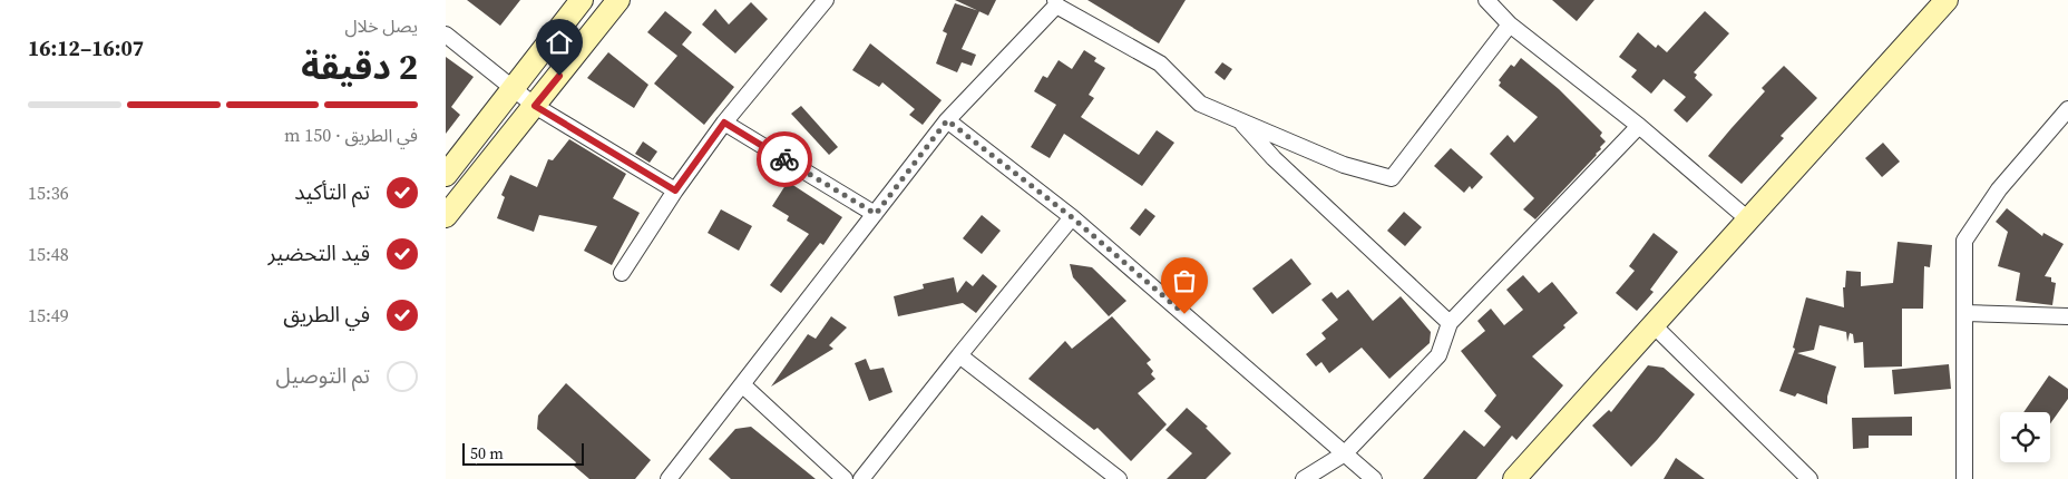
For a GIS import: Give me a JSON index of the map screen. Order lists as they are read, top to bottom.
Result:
{
  "scale_bar": "50 m",
  "page": {
    "heading": ["2 دقيقة", "يصل خلال", "16:07–16:12"],
    "bar": "في الطريق · 150 m",
    "list": [
      ["تم التأكيد", "15:36"],
      ["قيد التحضير", "15:48"],
      ["في الطريق", "15:49"],
      "تم التوصيل"
    ],
    "scale": "50 m"
  }
}
